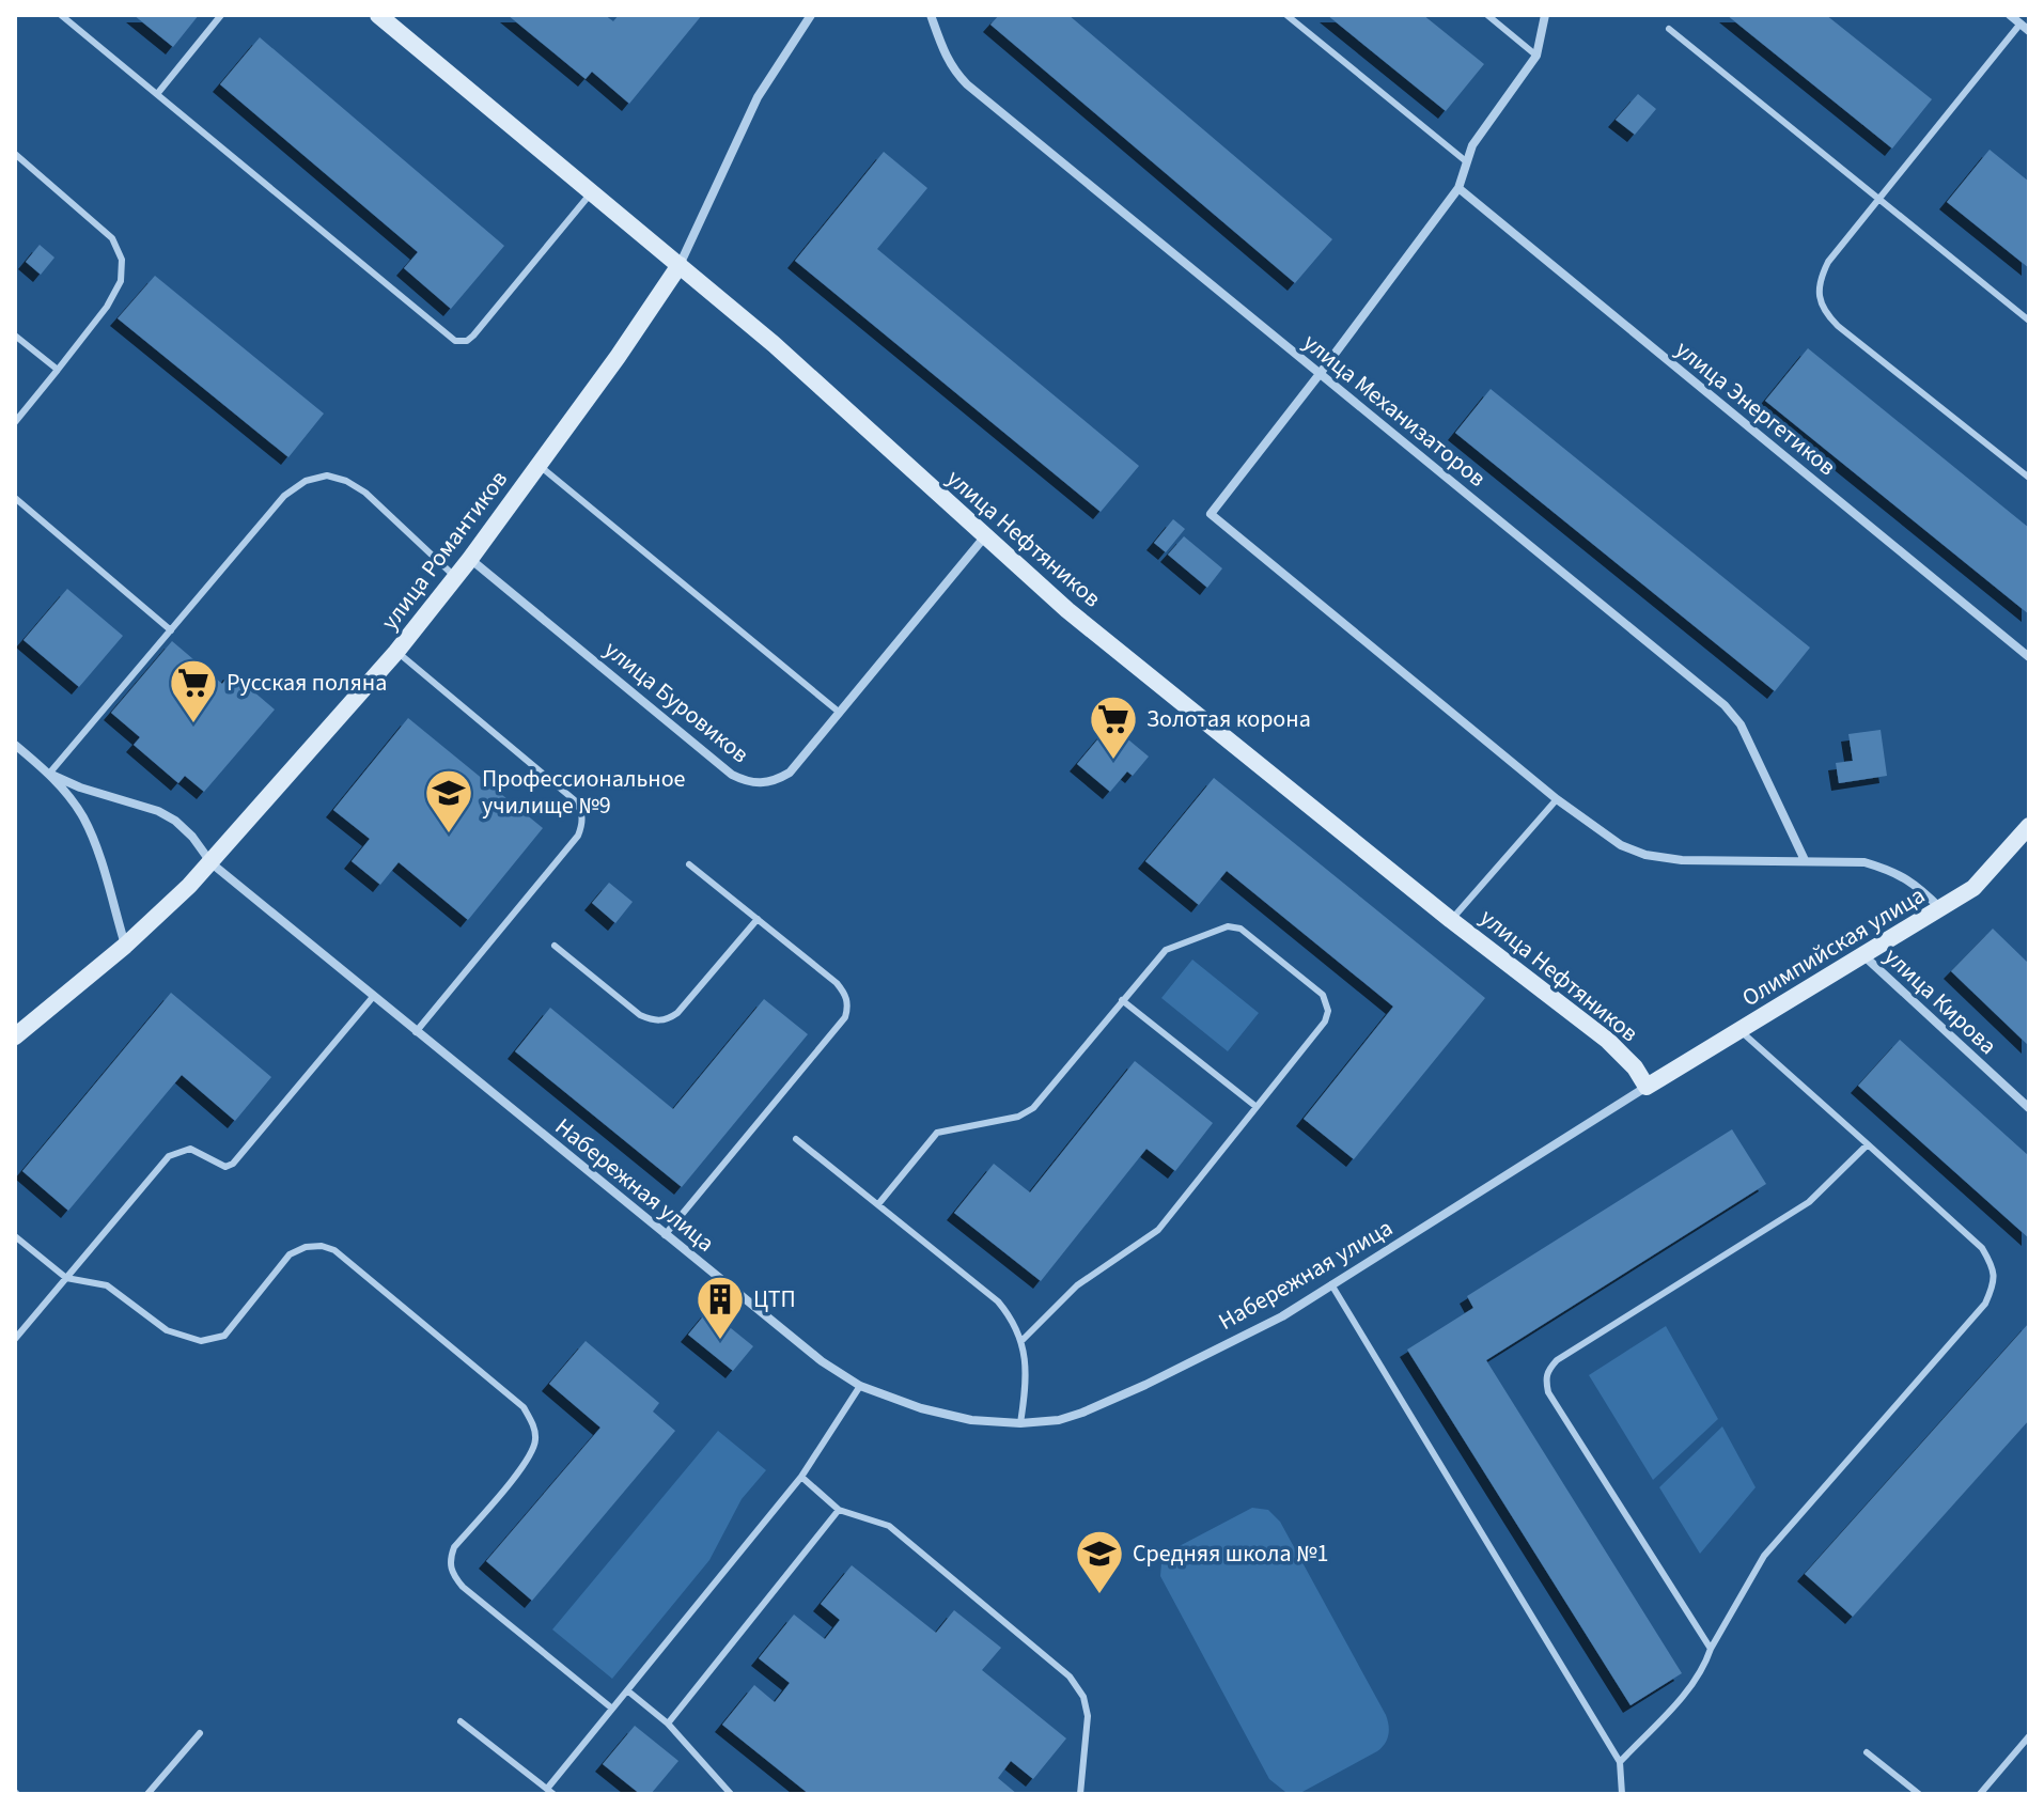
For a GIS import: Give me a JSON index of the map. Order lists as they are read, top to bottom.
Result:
{
  "streets": {
    "street": [
      "улица Энергетиков",
      "улица Механизаторов",
      "улица Нефтяников",
      "улица Романтиков",
      "улица Буровиков",
      "Олимпийская улица",
      "улица Кирова",
      "Набережная улица"
    ]
  },
  "crossings": [
    ["улица Нефтяников", "улица Романтиков"],
    ["улица Нефтяников", "улица Буровиков"],
    ["улица Нефтяников", "Олимпийская улица"],
    ["улица Нефтяников", "Набережная улица"],
    ["улица Романтиков", "улица Буровиков"],
    ["улица Романтиков", "Набережная улица"],
    ["Олимпийская улица", "улица Кирова"],
    ["Олимпийская улица", "Набережная улица"]
  ],
  "places": {
    "supermarket": ["Русская поляна", "Золотая корона"],
    "school or university": ["Профессиональное училище №9", "Средняя школа №1"],
    "building": ["ЦТП"]
  }
}
